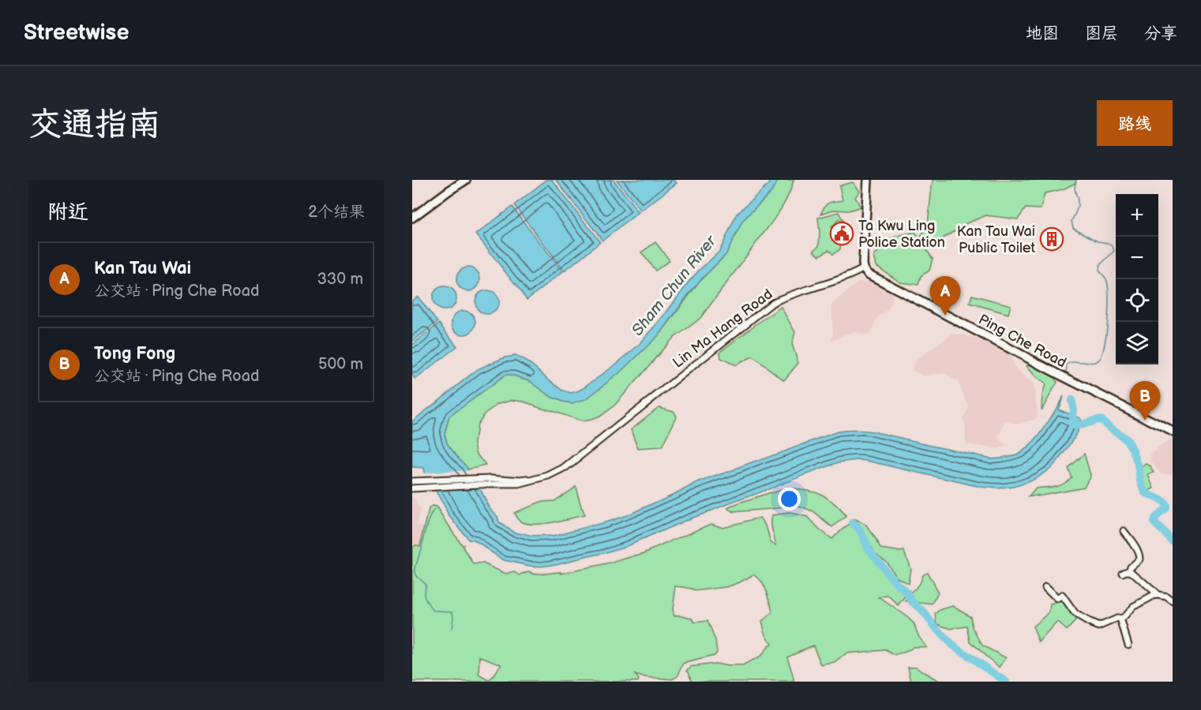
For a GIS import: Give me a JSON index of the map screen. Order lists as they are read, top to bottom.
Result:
{
  "streets": {
    "street": ["Lin Ma Hang Road", "Ping Che Road"]
  },
  "crossings": [
    ["Lin Ma Hang Road", "Ping Che Road"]
  ],
  "water": ["Sham Chun River"],
  "places": {
    "public building": ["Ta Kwu Ling Police Station"],
    "building": ["Kan Tau Wai Public Toilet"]
  },
  "page": {
    "header": "Streetwise",
    "nav": ["地图", "图层", "分享"],
    "buttons": "路线",
    "title": "交通指南",
    "heading": ["附近", "2个结果"],
    "map_buttons": ["+", "−"],
    "list": [
      {
        "mark": "A",
        "name": "Kan Tau Wai",
        "note": "公交站 · Ping Che Road",
        "value": "330 m"
      },
      {
        "mark": "B",
        "name": "Tong Fong",
        "note": "公交站 · Ping Che Road",
        "value": "500 m"
      }
    ],
    "pins": ["A", "B"]
  }
}
